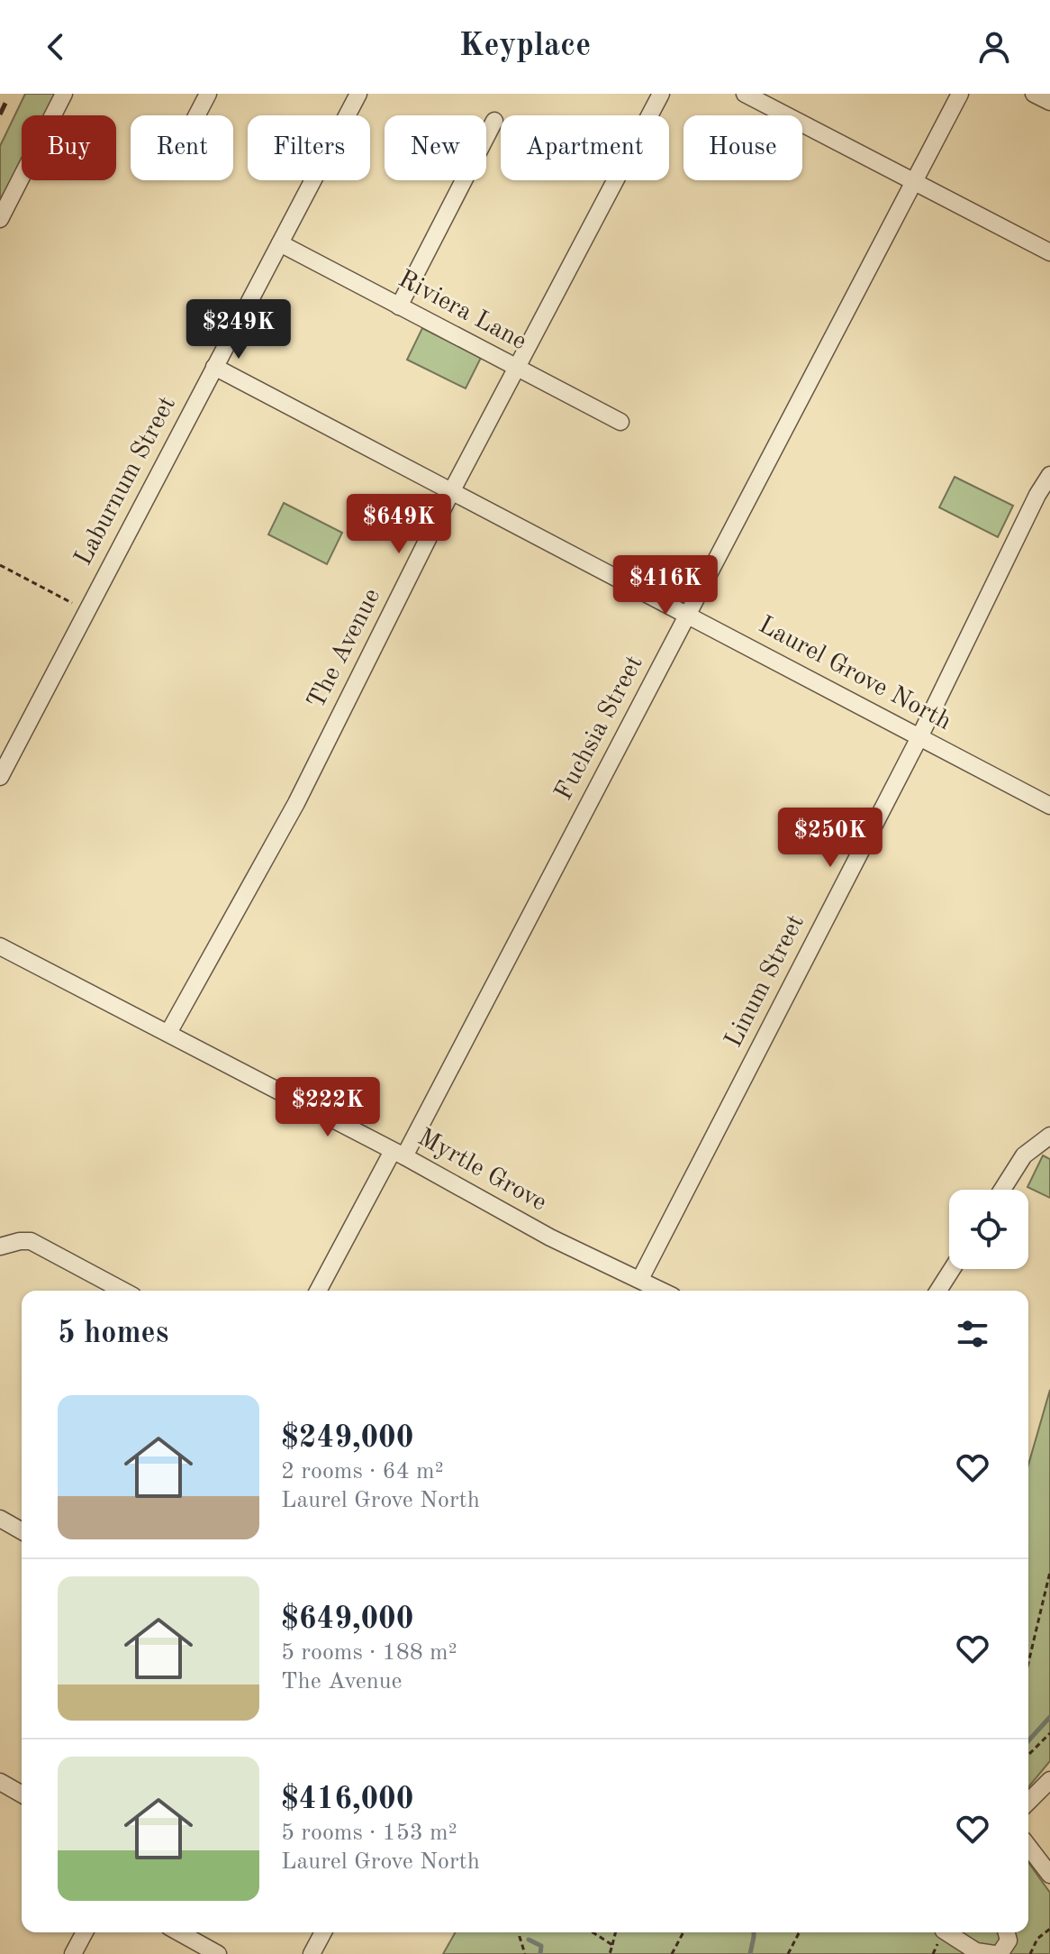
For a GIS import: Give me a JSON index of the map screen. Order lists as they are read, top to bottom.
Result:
{
  "streets": {
    "street": [
      "Riviera Lane",
      "Laburnum Street",
      "The Avenue",
      "Laurel Grove North",
      "Fuchsia Street",
      "Linum Street",
      "Myrtle Grove"
    ]
  },
  "crossings": [
    ["Riviera Lane", "Laburnum Street"],
    ["Riviera Lane", "The Avenue"],
    ["Laburnum Street", "Laurel Grove North"],
    ["The Avenue", "Laurel Grove North"],
    ["The Avenue", "Myrtle Grove"],
    ["Laurel Grove North", "Fuchsia Street"],
    ["Laurel Grove North", "Linum Street"],
    ["Fuchsia Street", "Myrtle Grove"],
    ["Linum Street", "Myrtle Grove"]
  ],
  "page": {
    "header": "Keyplace",
    "chip": [
      "Buy",
      "Rent",
      "Filters",
      "New",
      "Apartment",
      "House"
    ],
    "price": [
      "$249K",
      "$649K",
      "$416K",
      "$250K",
      "$222K"
    ],
    "heading": "5 homes",
    "list": [
      {
        "name": "$249,000",
        "note": "2 rooms · 64 m² · Laurel Grove North"
      },
      {
        "name": "$649,000",
        "note": "5 rooms · 188 m² · The Avenue"
      },
      {
        "name": "$416,000",
        "note": "5 rooms · 153 m² · Laurel Grove North"
      }
    ]
  }
}
